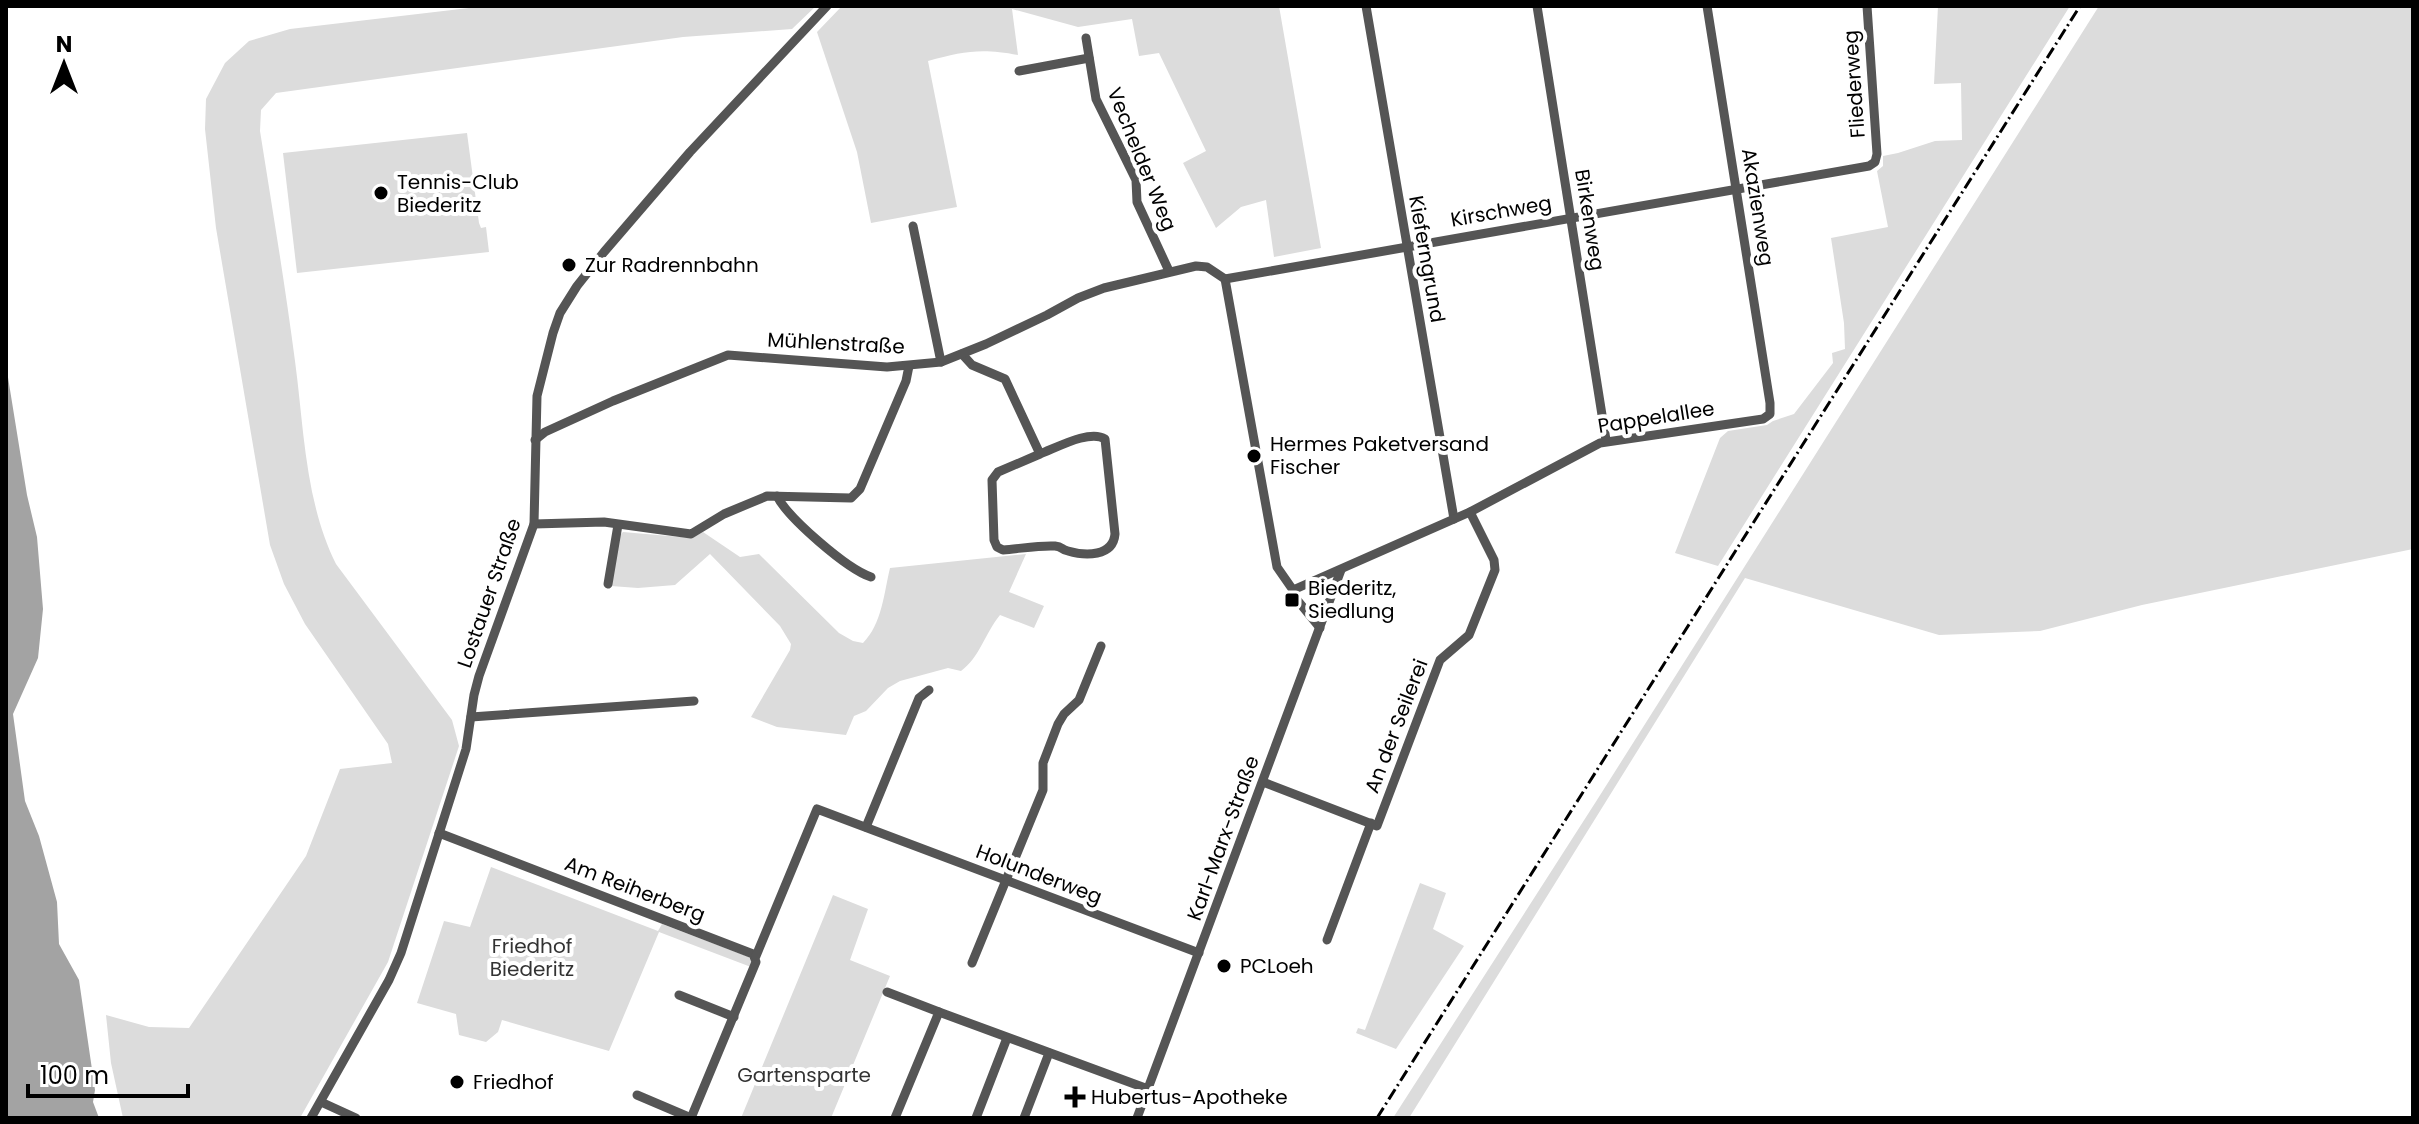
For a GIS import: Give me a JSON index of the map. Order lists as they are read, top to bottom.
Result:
{
  "streets": {
    "street": [
      "Fliederweg",
      "Vechelder Weg",
      "Akazienweg",
      "Kirschweg",
      "Birkenweg",
      "Kieferngrund",
      "Mühlenstraße",
      "Pappelallee",
      "Lostauer Straße",
      "An der Seilerei",
      "Karl-Marx-Straße",
      "Holunderweg",
      "Am Reiherberg"
    ]
  },
  "crossings": [
    ["Fliederweg", "Akazienweg"],
    ["Fliederweg", "Kirschweg"],
    ["Vechelder Weg", "Mühlenstraße"],
    ["Akazienweg", "Kirschweg"],
    ["Akazienweg", "Pappelallee"],
    ["Kirschweg", "Birkenweg"],
    ["Kirschweg", "Kieferngrund"],
    ["Kirschweg", "Mühlenstraße"],
    ["Birkenweg", "Pappelallee"],
    ["Kieferngrund", "Pappelallee"],
    ["Mühlenstraße", "Lostauer Straße"],
    ["Pappelallee", "An der Seilerei"],
    ["Pappelallee", "Karl-Marx-Straße"],
    ["Lostauer Straße", "Am Reiherberg"],
    ["An der Seilerei", "Karl-Marx-Straße"],
    ["Karl-Marx-Straße", "Holunderweg"],
    ["Holunderweg", "Am Reiherberg"]
  ],
  "parks": ["Friedhof Biederitz", "Gartensparte"],
  "places": {
    "other": [
      "Tennis-Club Biederitz",
      "Zur Radrennbahn",
      "Hermes Paketversand Fischer",
      "PCLoeh",
      "Friedhof"
    ],
    "transit": ["Biederitz, Siedlung"],
    "health": ["Hubertus-Apotheke"]
  },
  "scale_bar": "100 m",
  "north": "top"
}
